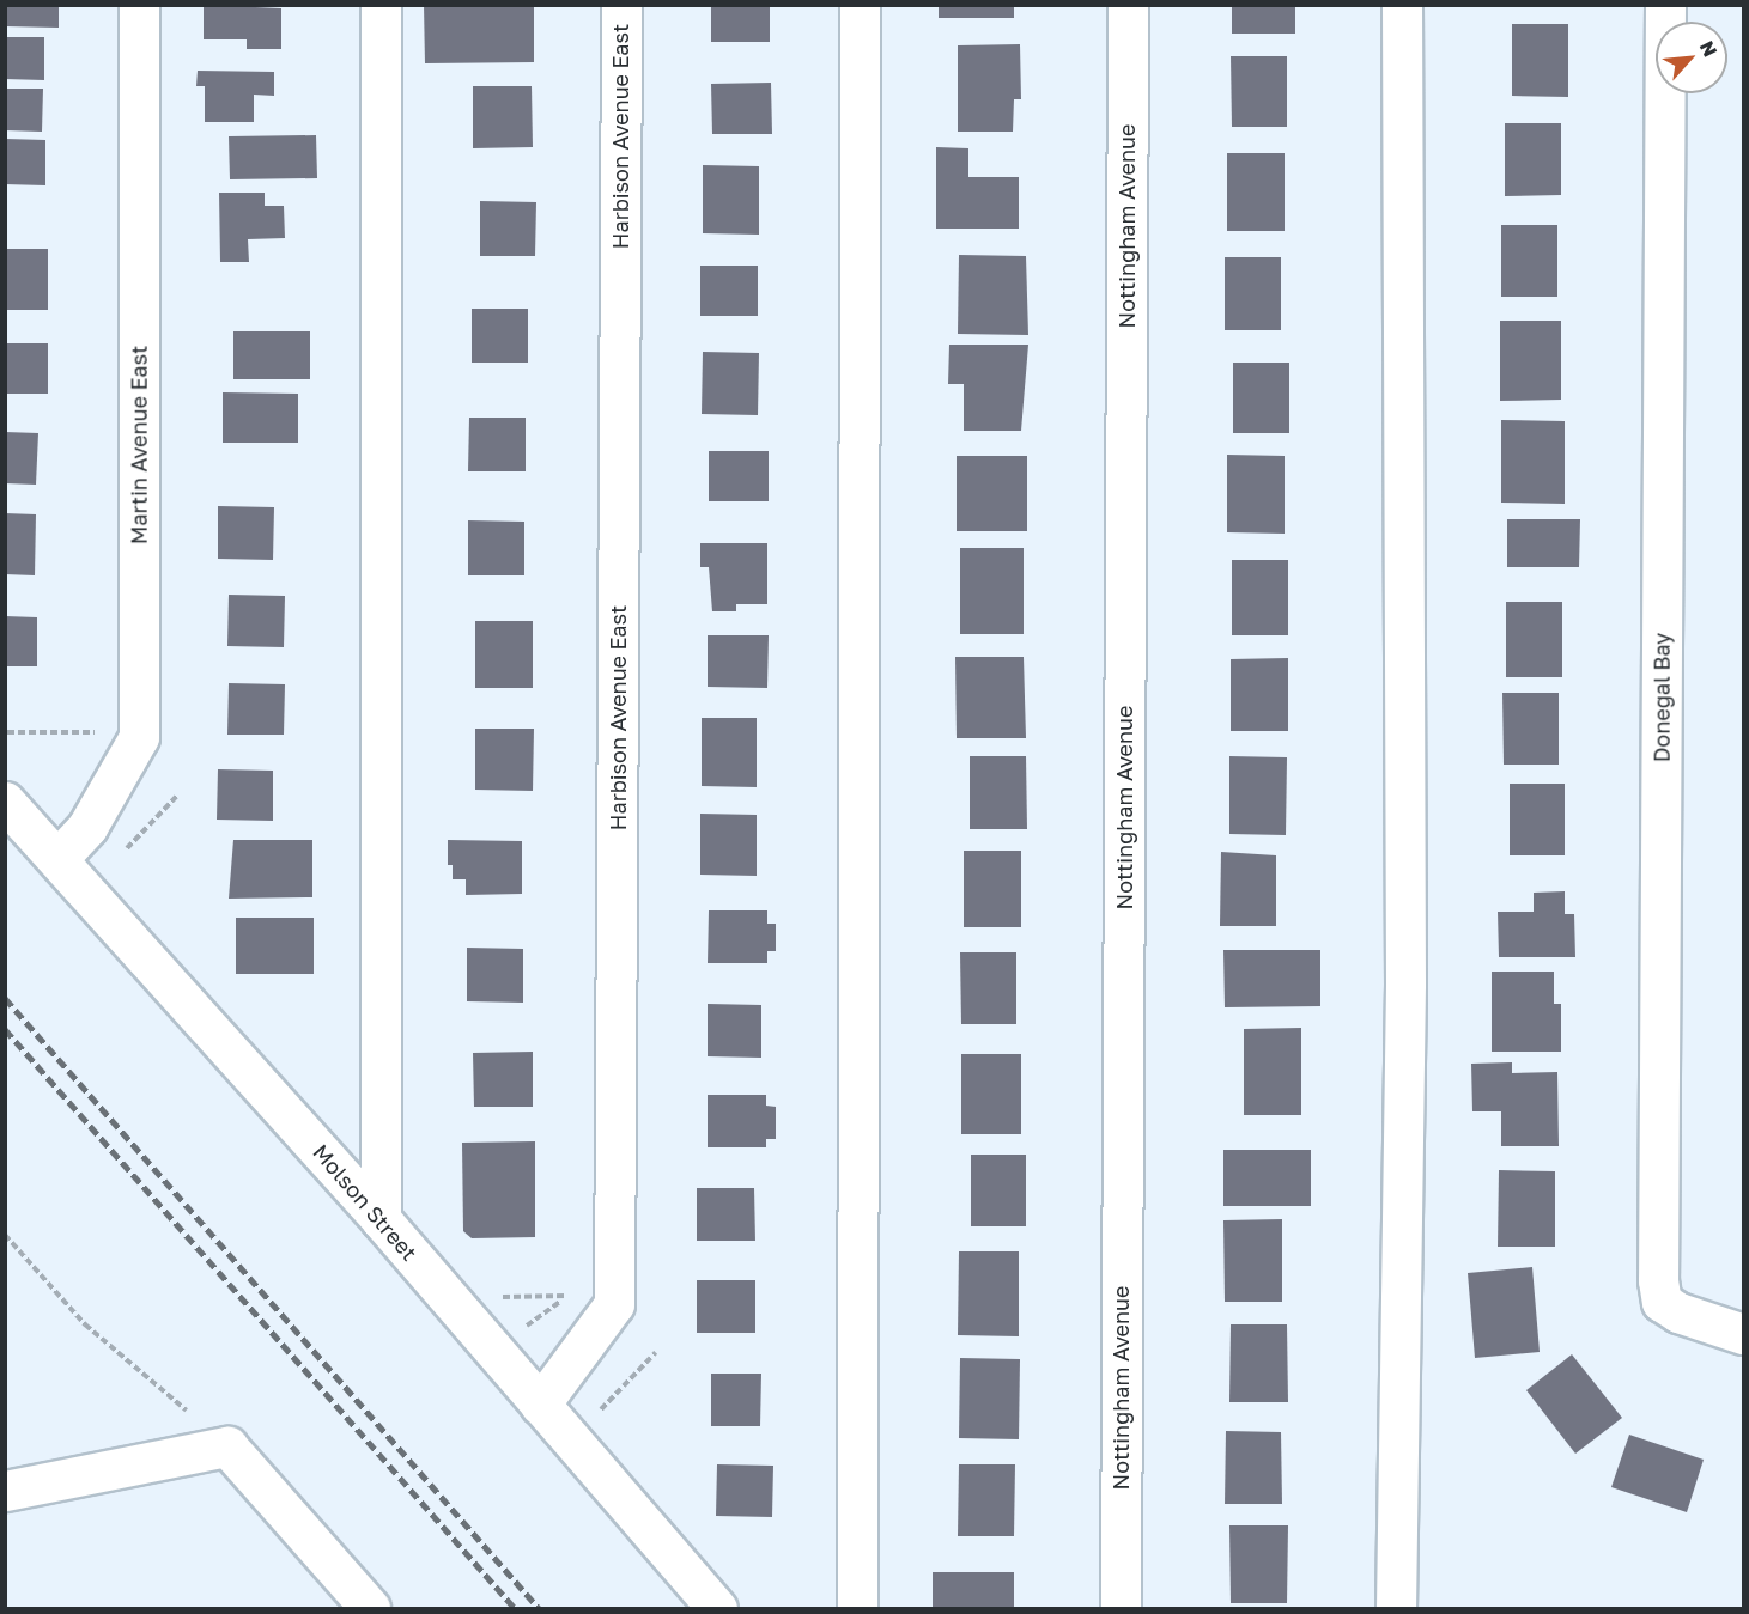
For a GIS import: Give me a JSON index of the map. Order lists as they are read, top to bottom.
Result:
{
  "streets": {
    "street": [
      "Harbison Avenue East",
      "Nottingham Avenue",
      "Martin Avenue East",
      "Donegal Bay",
      "Molson Street"
    ]
  },
  "crossings": [
    ["Harbison Avenue East", "Molson Street"],
    ["Martin Avenue East", "Molson Street"]
  ],
  "north": "top right"
}
